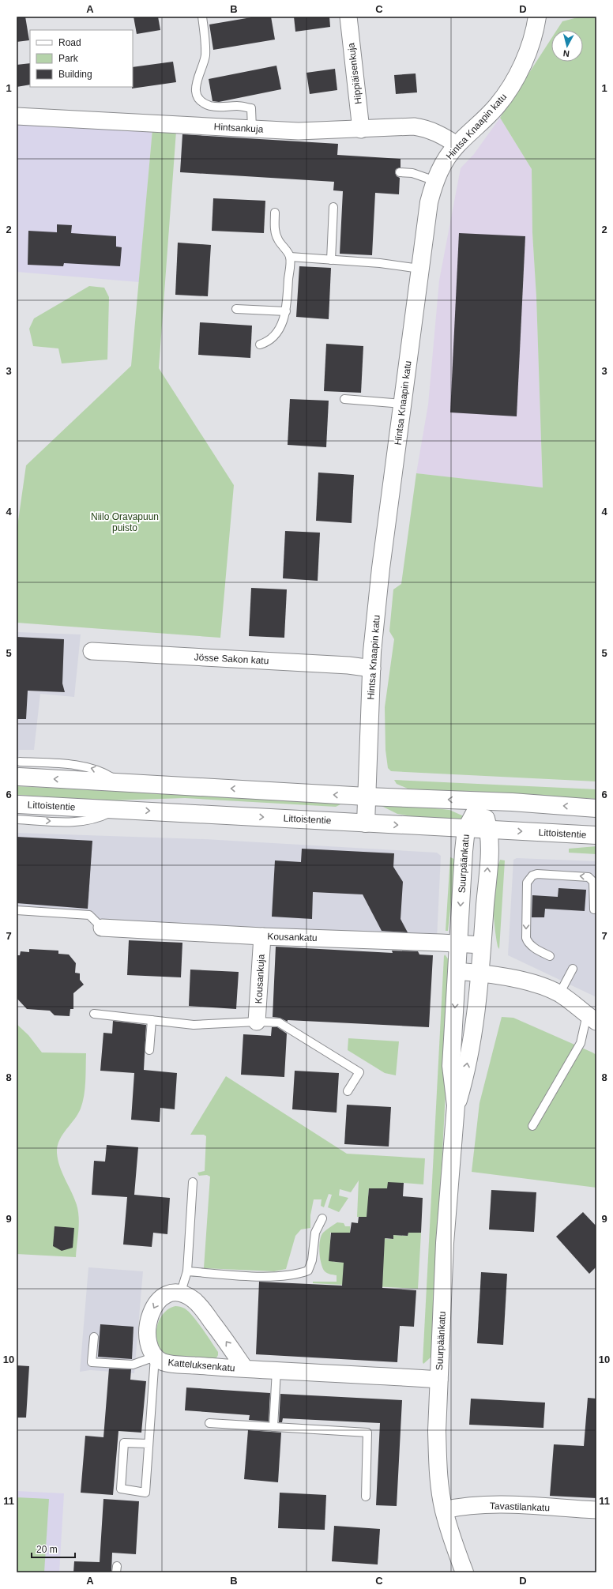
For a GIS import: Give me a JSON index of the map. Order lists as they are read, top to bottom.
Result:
{
  "streets": {
    "street": [
      "Hippiäisenkuja",
      "Hintsa Knaapin katu",
      "Hintsankuja",
      "Jösse Sakon katu",
      "Littoistentie",
      "Suurpäänkatu",
      "Kousankatu",
      "Kousankuja",
      "Katteluksenkatu",
      "Tavastilankatu"
    ]
  },
  "crossings": [
    ["Hippiäisenkuja", "Hintsankuja"],
    ["Hintsa Knaapin katu", "Hintsankuja"],
    ["Hintsa Knaapin katu", "Jösse Sakon katu"],
    ["Hintsa Knaapin katu", "Littoistentie"],
    ["Littoistentie", "Suurpäänkatu"],
    ["Suurpäänkatu", "Kousankatu"],
    ["Suurpäänkatu", "Katteluksenkatu"],
    ["Suurpäänkatu", "Tavastilankatu"],
    ["Kousankatu", "Kousankuja"]
  ],
  "parks": ["Niilo Oravapuun puisto"],
  "legend": ["Road", "Park", "Building"],
  "scale_bar": "20 m",
  "north": "bottom",
  "grid": {
    "columns": [
      "A",
      "B",
      "C",
      "D"
    ],
    "rows": [
      "1",
      "2",
      "3",
      "4",
      "5",
      "6",
      "7",
      "8",
      "9",
      "10",
      "11"
    ]
  }
}
